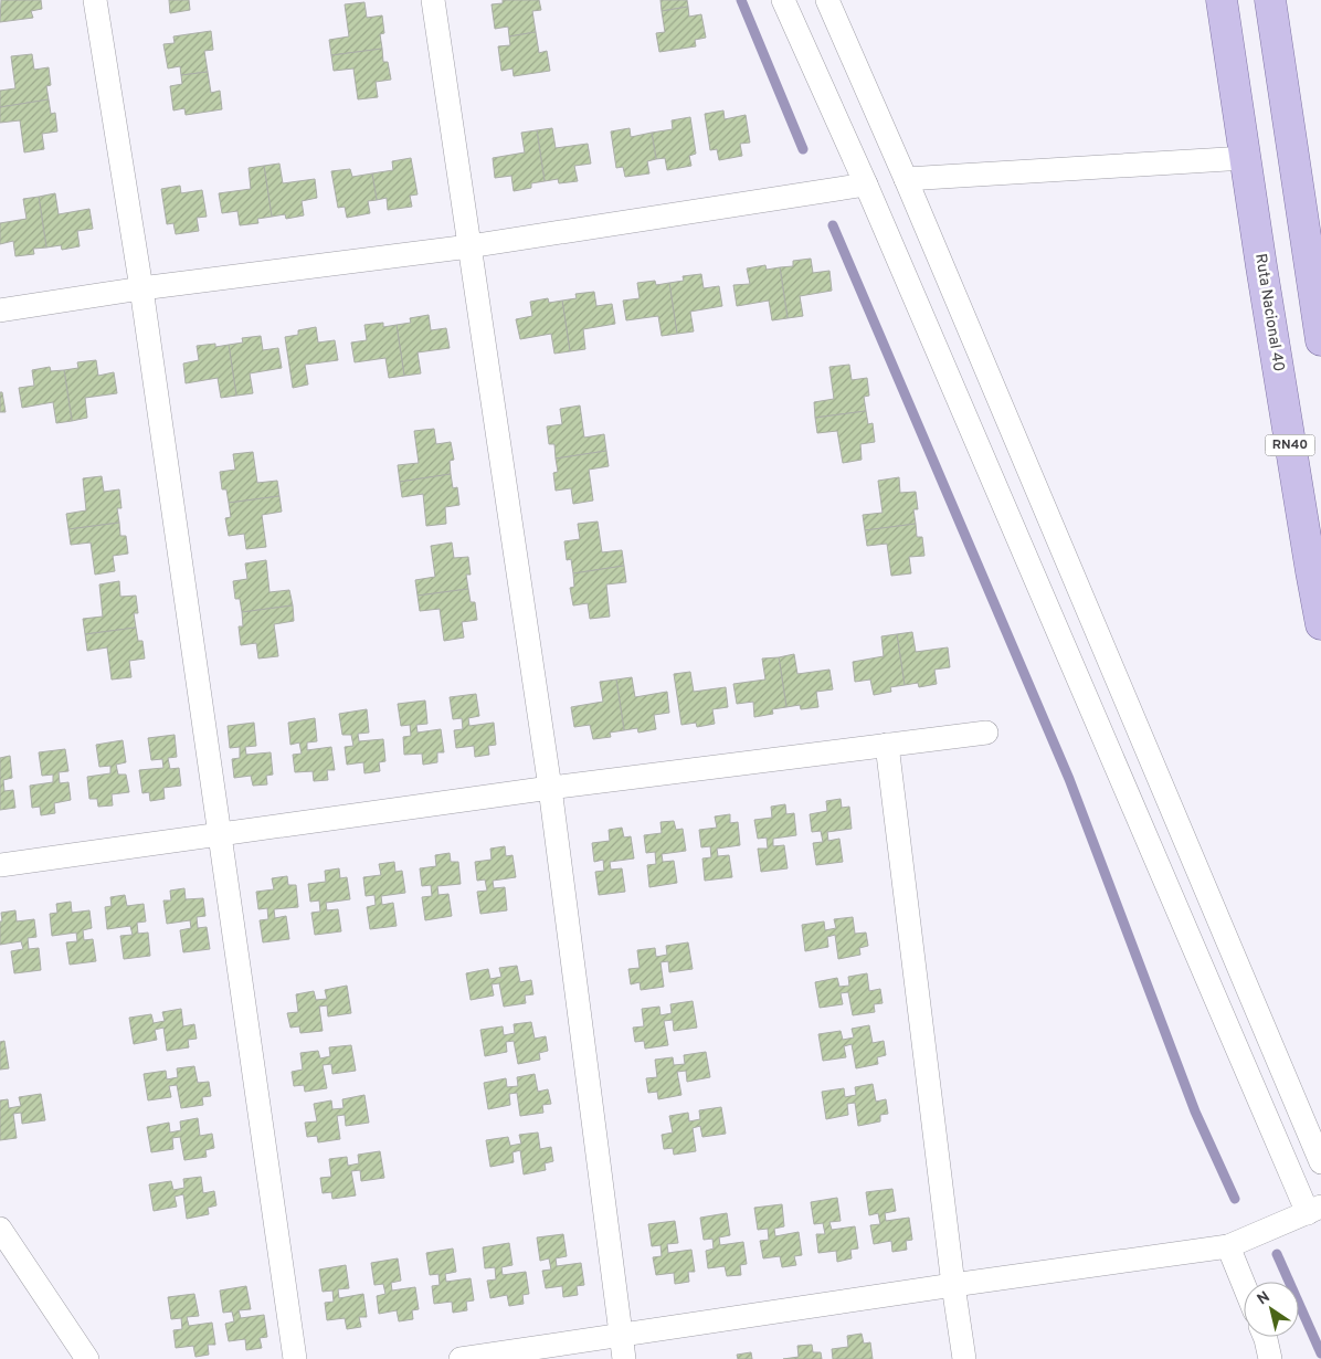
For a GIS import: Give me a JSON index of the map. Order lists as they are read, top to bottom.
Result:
{
  "streets": {
    "main road": ["Ruta Nacional 40", "RN40"]
  },
  "north": "top left"
}
